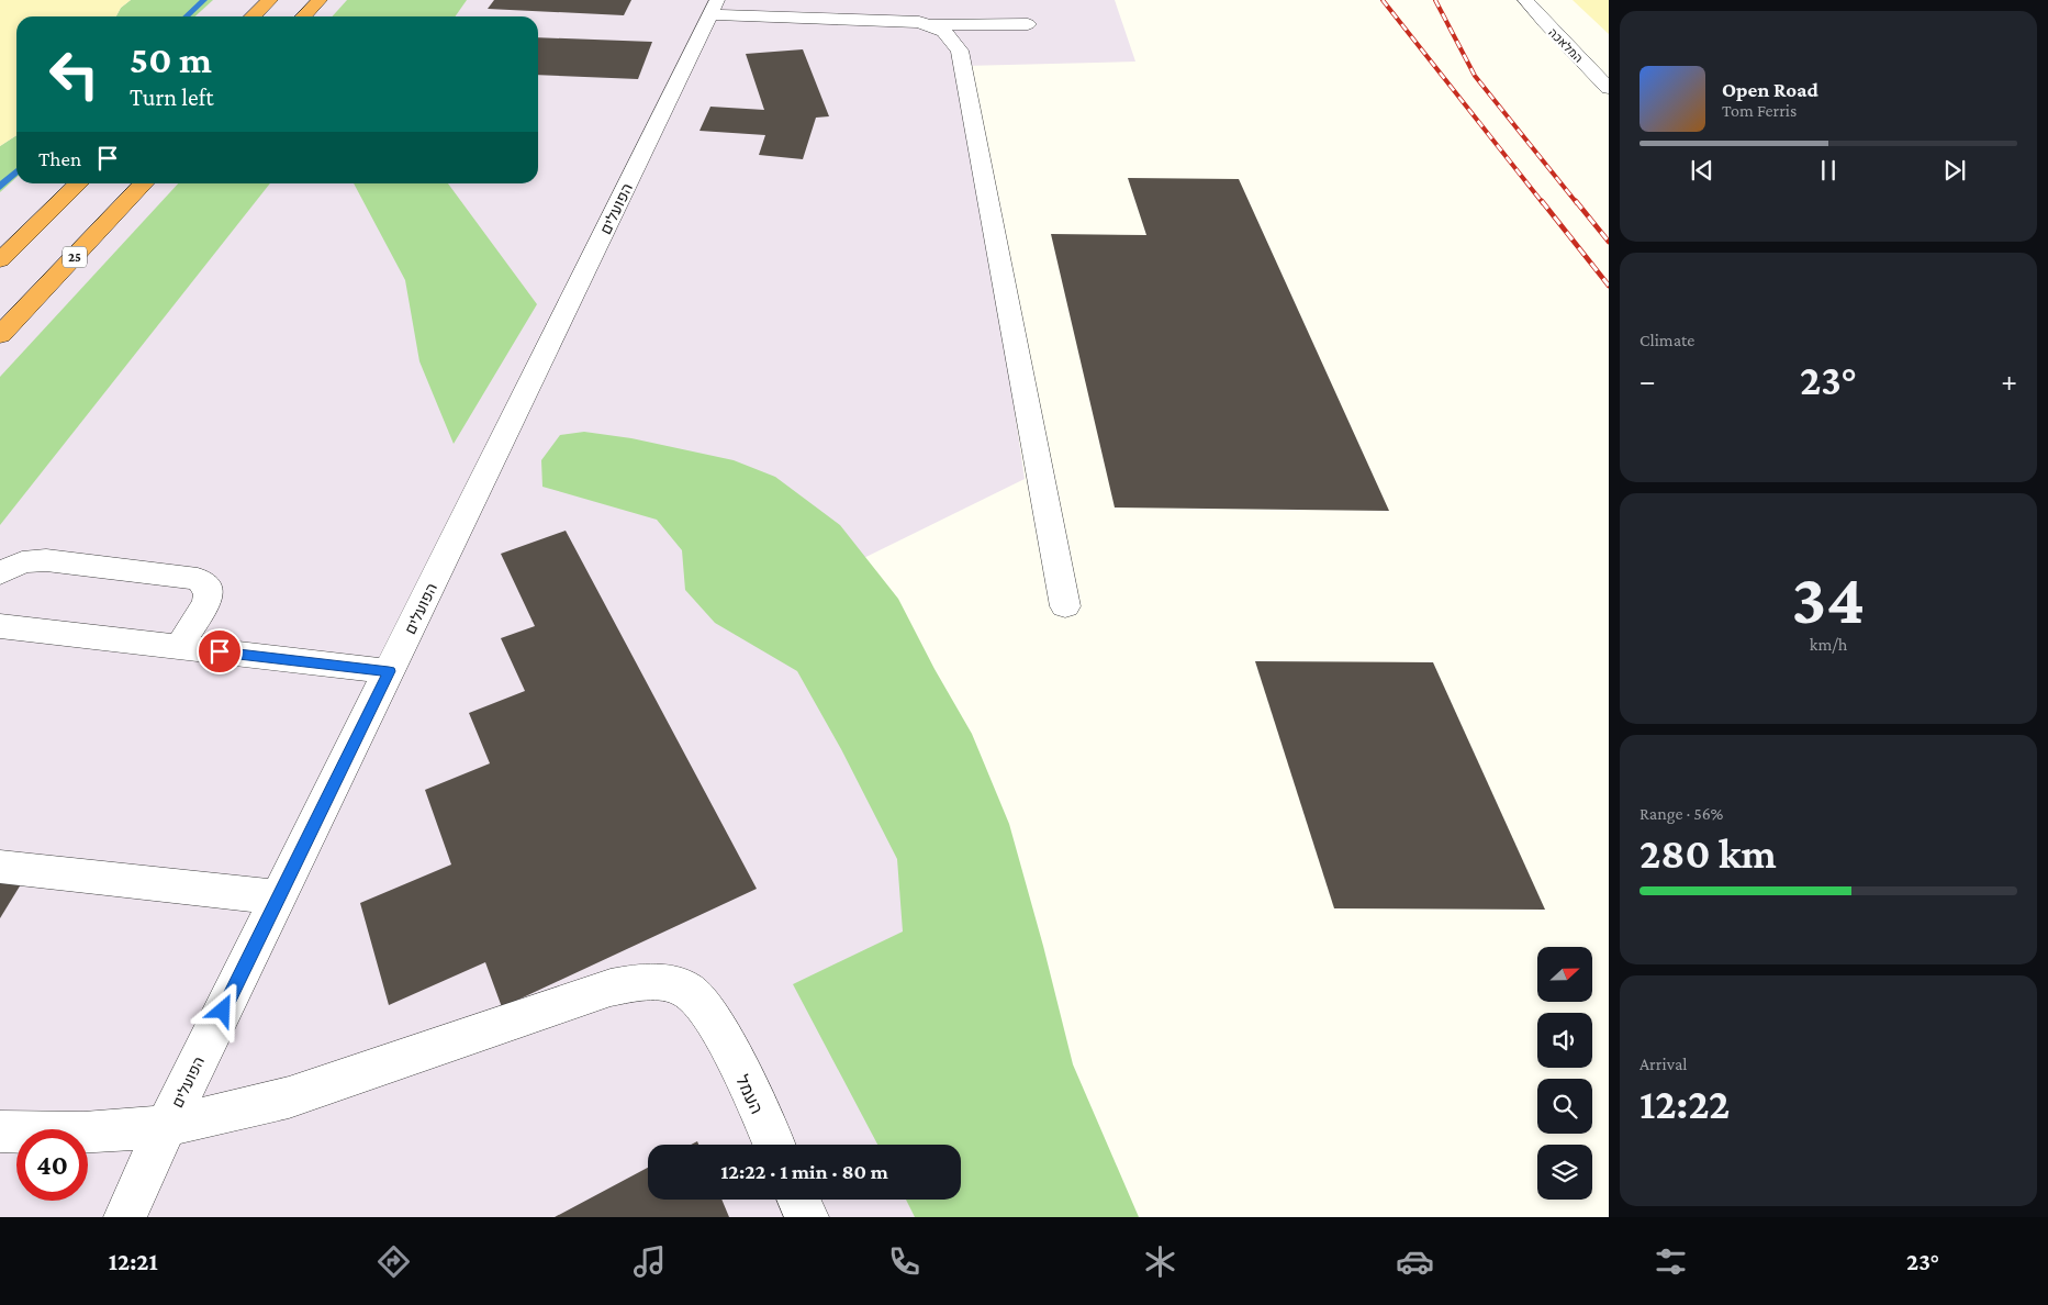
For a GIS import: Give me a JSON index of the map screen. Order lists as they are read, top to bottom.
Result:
{
  "streets": {
    "highway": ["25"],
    "street": ["המלאכה", "הפועלים", "העמל"]
  },
  "crossings": [
    ["הפועלים", "העמל"]
  ],
  "north": "right",
  "page": {
    "turn": ["50 m", "Turn left"],
    "song": ["Open Road", "Tom Ferris"],
    "then": "Then",
    "tile": [
      "Climate",
      ["34", "km/h"],
      ["Range · 56%", "280 km"],
      ["Arrival", "12:22"]
    ],
    "heat": ["−", "23°", "+"],
    "limit": "40",
    "trip": "12:22 · 1 min · 80 m",
    "tabs": ["12:21", "23°"]
  }
}
